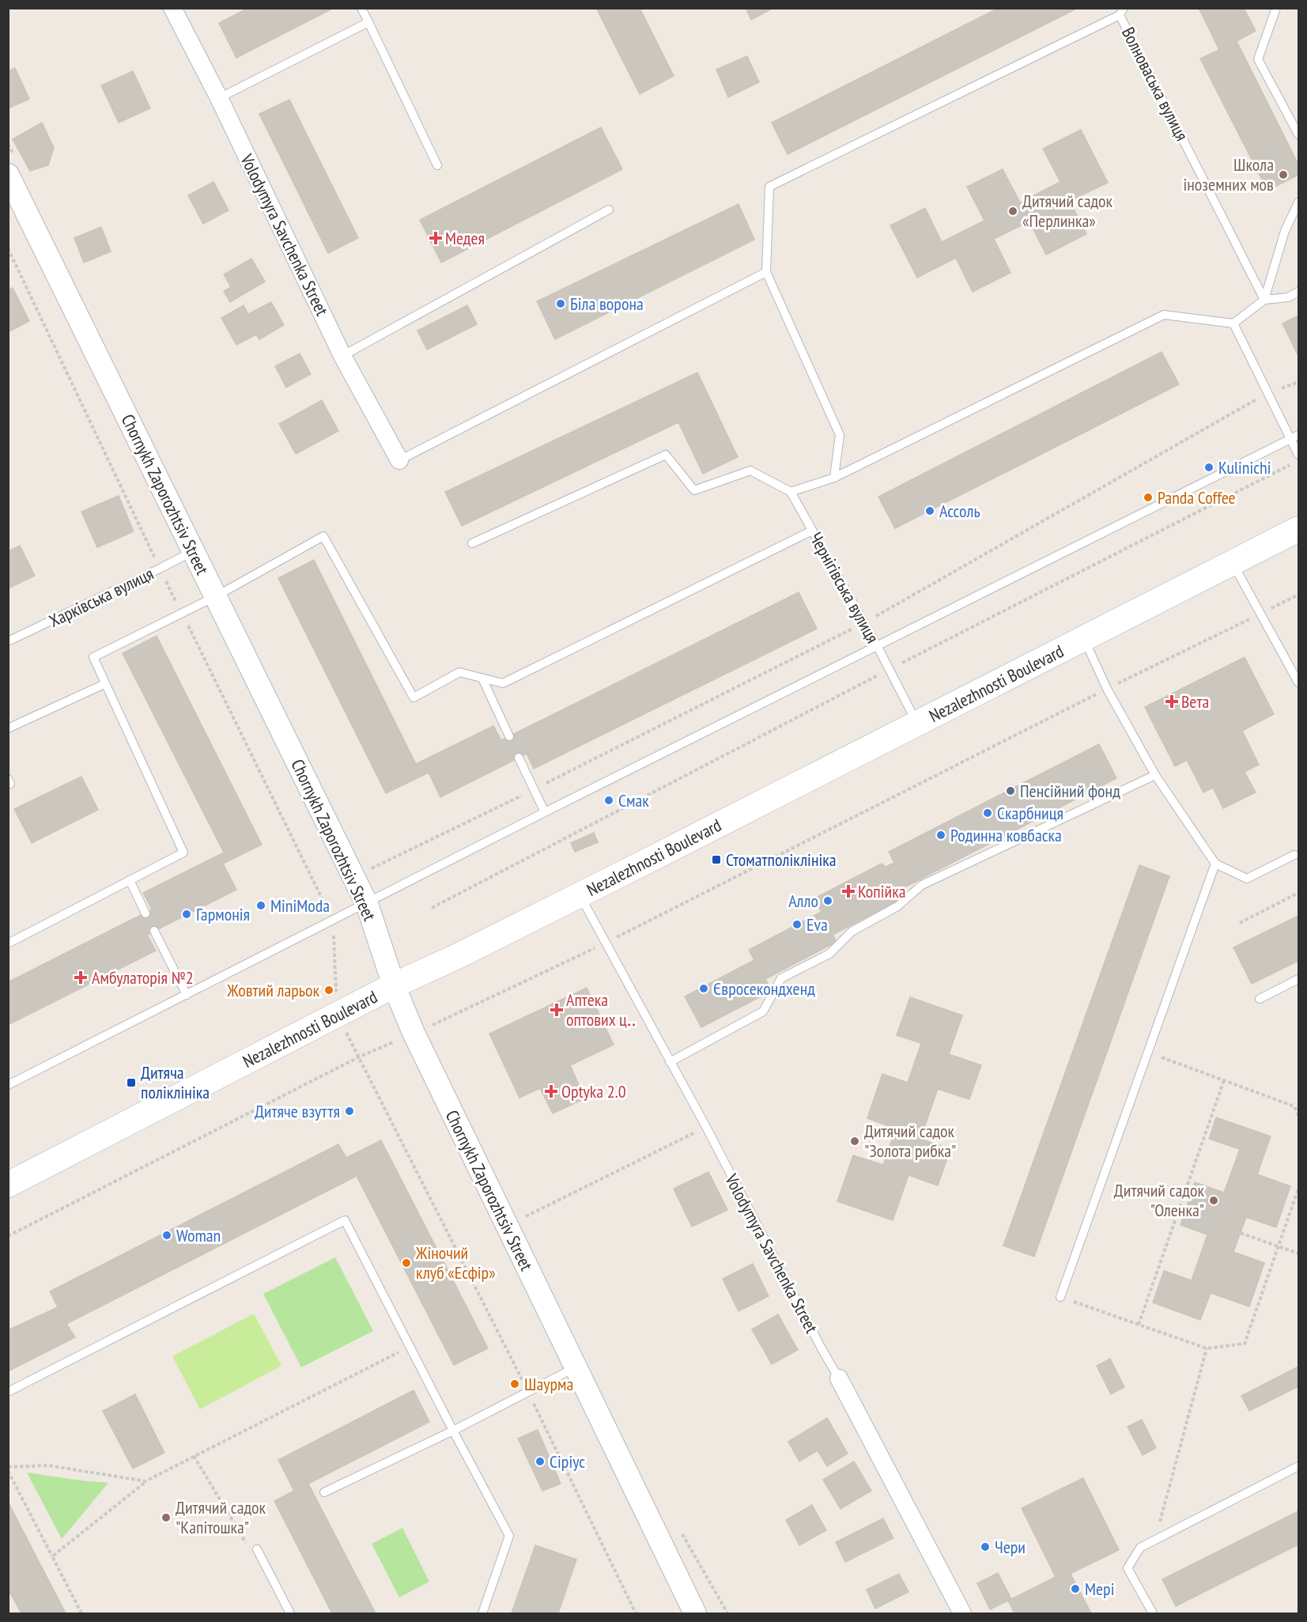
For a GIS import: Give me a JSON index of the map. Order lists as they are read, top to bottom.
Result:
{
  "streets": {
    "main road": ["Nezalezhnosti Boulevard"],
    "street": ["Volodymyra Savchenka Street", "Chornykh Zaporozhtsiv Street"],
    "lane": ["Волноваська вулиця", "Чернігівська вулиця", "Харківська вулиця"]
  },
  "crossings": [
    ["Volodymyra Savchenka Street", "Nezalezhnosti Boulevard"],
    ["Chornykh Zaporozhtsiv Street", "Харківська вулиця"],
    ["Chornykh Zaporozhtsiv Street", "Nezalezhnosti Boulevard"],
    ["Чернігівська вулиця", "Nezalezhnosti Boulevard"]
  ],
  "places": {
    "other": [
      "Школа іноземних мов",
      "Дитячий садок «Перлинка»",
      "Біла ворона",
      "Kulinichi",
      "Panda Coffee",
      "Ассоль",
      "Пенсійний фонд",
      "Смак",
      "Скарбниця",
      "Родинна ковбаска",
      "Алло",
      "MiniModa",
      "Гармонія",
      "Eva",
      "Євросекондхенд",
      "Жовтий ларьок",
      "Дитяче взуття",
      "Дитячий садок \"Золота рибка\"",
      "Дитячий садок \"Оленка\"",
      "Woman",
      "Жіночий клуб «Есфір»",
      "Шаурма",
      "Сіріус",
      "Дитячий садок \"Капітошка\"",
      "Чери",
      "Мері"
    ],
    "health": [
      "Медея",
      "Вета",
      "Копійка",
      "Амбулаторія №2",
      "Аптека оптових ц‥",
      "Optyka 2.0"
    ],
    "transit": ["Стоматполіклініка", "Дитяча поліклініка"]
  }
}
